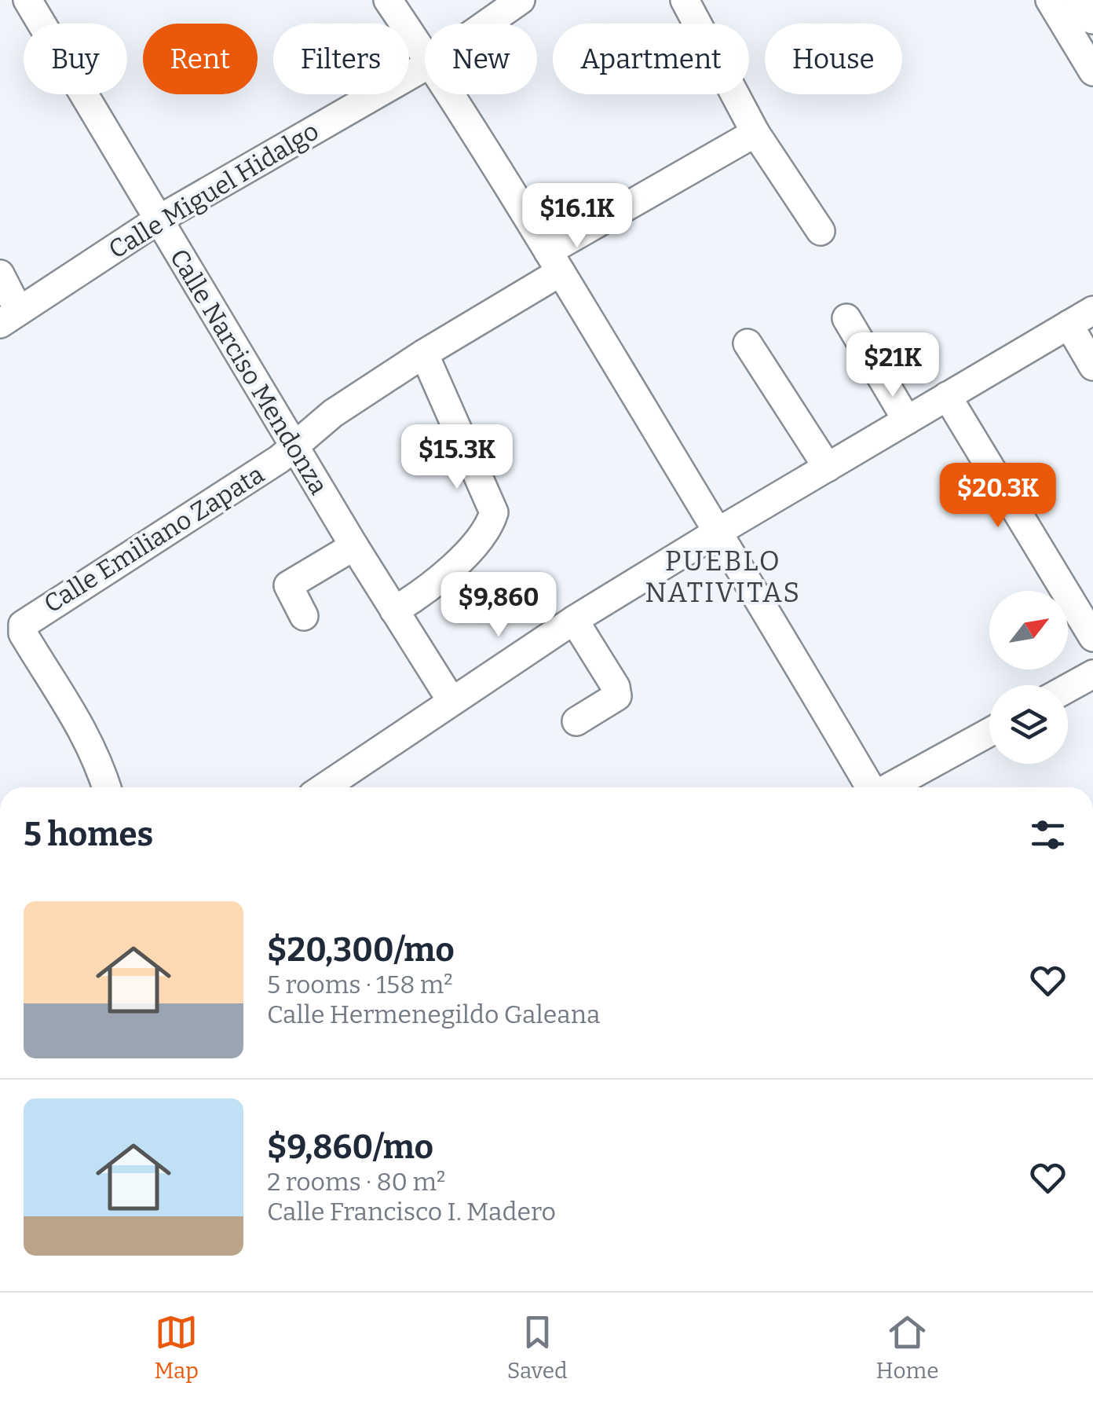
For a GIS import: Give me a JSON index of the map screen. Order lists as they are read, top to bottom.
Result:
{
  "streets": {
    "street": ["Calle Miguel Hidalgo", "Calle Narciso Mendonza", "Calle Emiliano Zapata"]
  },
  "crossings": [
    ["Calle Miguel Hidalgo", "Calle Narciso Mendonza"],
    ["Calle Narciso Mendonza", "Calle Emiliano Zapata"]
  ],
  "districts": ["PUEBLO NATIVITAS"],
  "north": "top right",
  "page": {
    "chip": [
      "Buy",
      "Rent",
      "Filters",
      "New",
      "Apartment",
      "House"
    ],
    "price": [
      "$16.1K",
      "$21K",
      "$15.3K",
      "$20.3K",
      "$9,860"
    ],
    "heading": "5 homes",
    "list": [
      {
        "name": "$20,300/mo",
        "note": "5 rooms · 158 m² · Calle Hermenegildo Galeana"
      },
      {
        "name": "$9,860/mo",
        "note": "2 rooms · 80 m² · Calle Francisco I. Madero"
      }
    ],
    "tabs": ["Map", "Saved", "Home"]
  }
}
